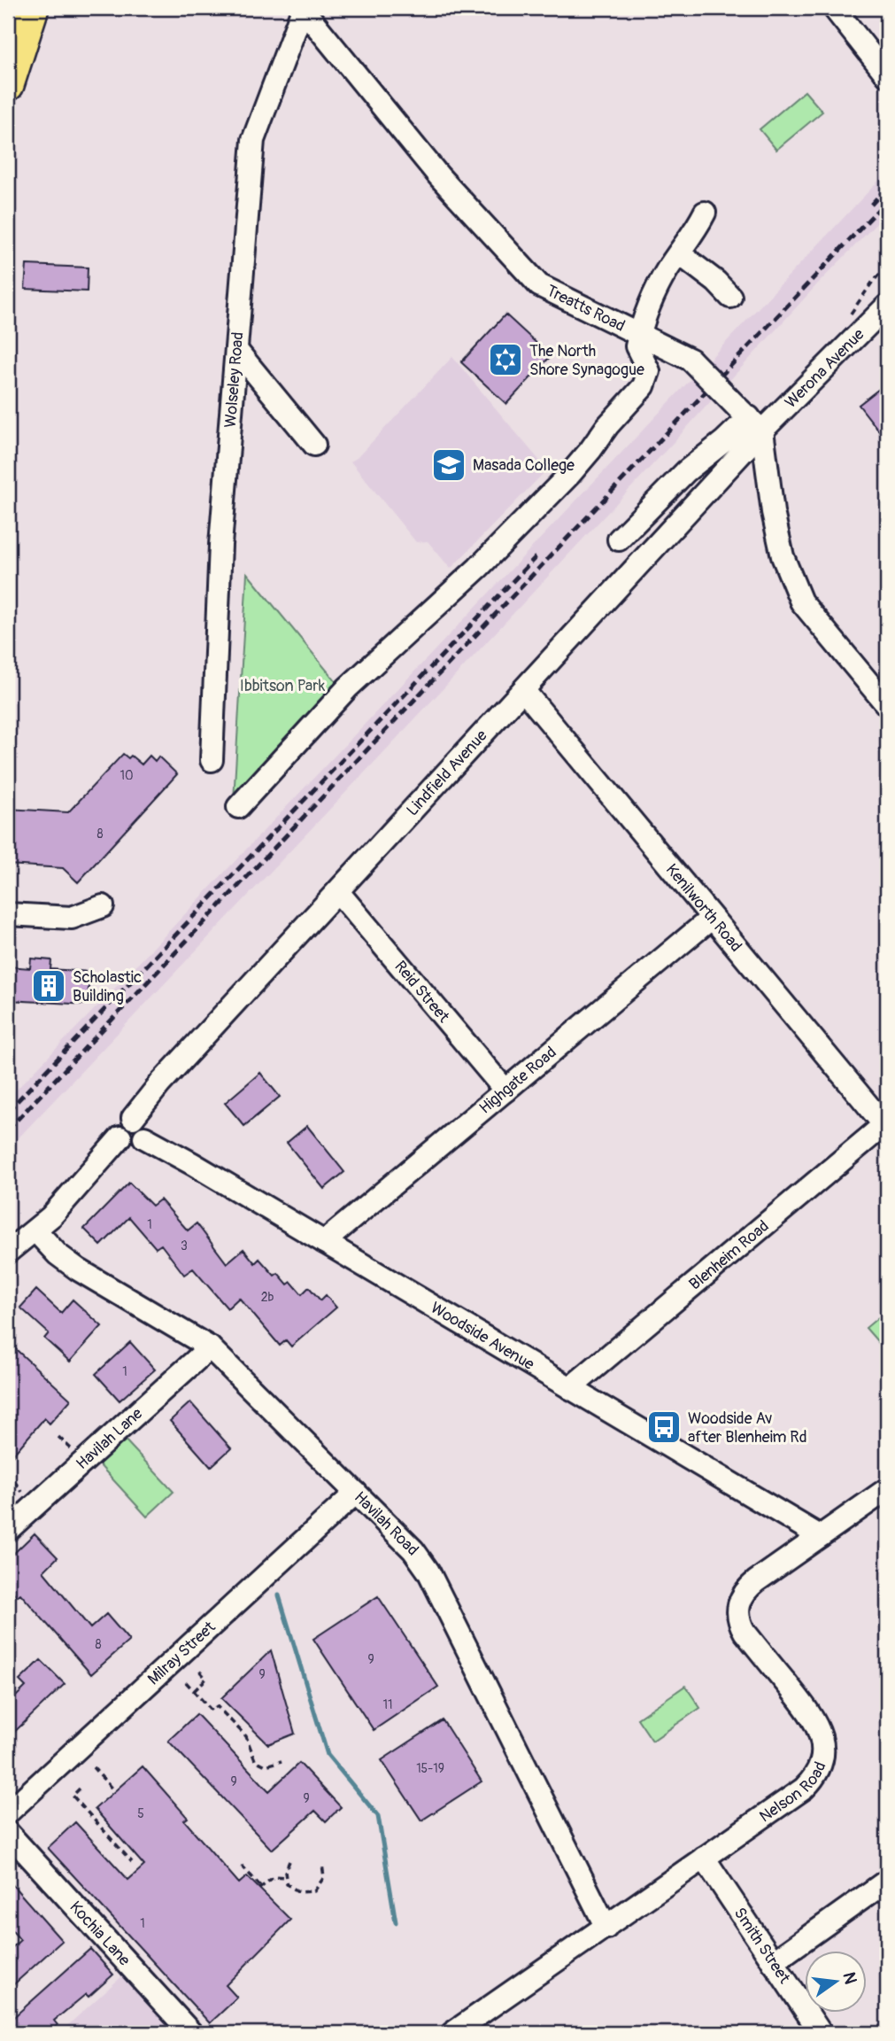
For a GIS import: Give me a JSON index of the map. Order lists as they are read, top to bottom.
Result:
{
  "streets": {
    "street": [
      "Treatts Road",
      "Werona Avenue",
      "Wolseley Road",
      "Lindfield Avenue",
      "Kenilworth Road",
      "Reid Street",
      "Highgate Road",
      "Blenheim Road",
      "Woodside Avenue",
      "Havilah Lane",
      "Havilah Road",
      "Milray Street",
      "Nelson Road",
      "Kochia Lane",
      "Smith Street"
    ]
  },
  "crossings": [
    ["Treatts Road", "Werona Avenue"],
    ["Treatts Road", "Wolseley Road"],
    ["Treatts Road", "Lindfield Avenue"],
    ["Werona Avenue", "Lindfield Avenue"],
    ["Lindfield Avenue", "Kenilworth Road"],
    ["Lindfield Avenue", "Reid Street"],
    ["Lindfield Avenue", "Woodside Avenue"],
    ["Kenilworth Road", "Highgate Road"],
    ["Kenilworth Road", "Blenheim Road"],
    ["Reid Street", "Highgate Road"],
    ["Highgate Road", "Woodside Avenue"],
    ["Blenheim Road", "Woodside Avenue"],
    ["Woodside Avenue", "Nelson Road"],
    ["Havilah Lane", "Havilah Road"],
    ["Havilah Road", "Milray Street"],
    ["Havilah Road", "Nelson Road"],
    ["Nelson Road", "Smith Street"]
  ],
  "parks": ["Ibbitson Park"],
  "places": {
    "synagogue": ["The North Shore Synagogue"],
    "school or university": ["Masada College"],
    "building": ["Scholastic Building"],
    "bus stop": ["Woodside Av after Blenheim Rd"]
  },
  "house_numbers": [
    "10",
    "8",
    "1",
    "3",
    "2b",
    "1",
    "8",
    "9",
    "9",
    "11",
    "15-19",
    "9",
    "9",
    "5",
    "1"
  ],
  "north": "right"
}
